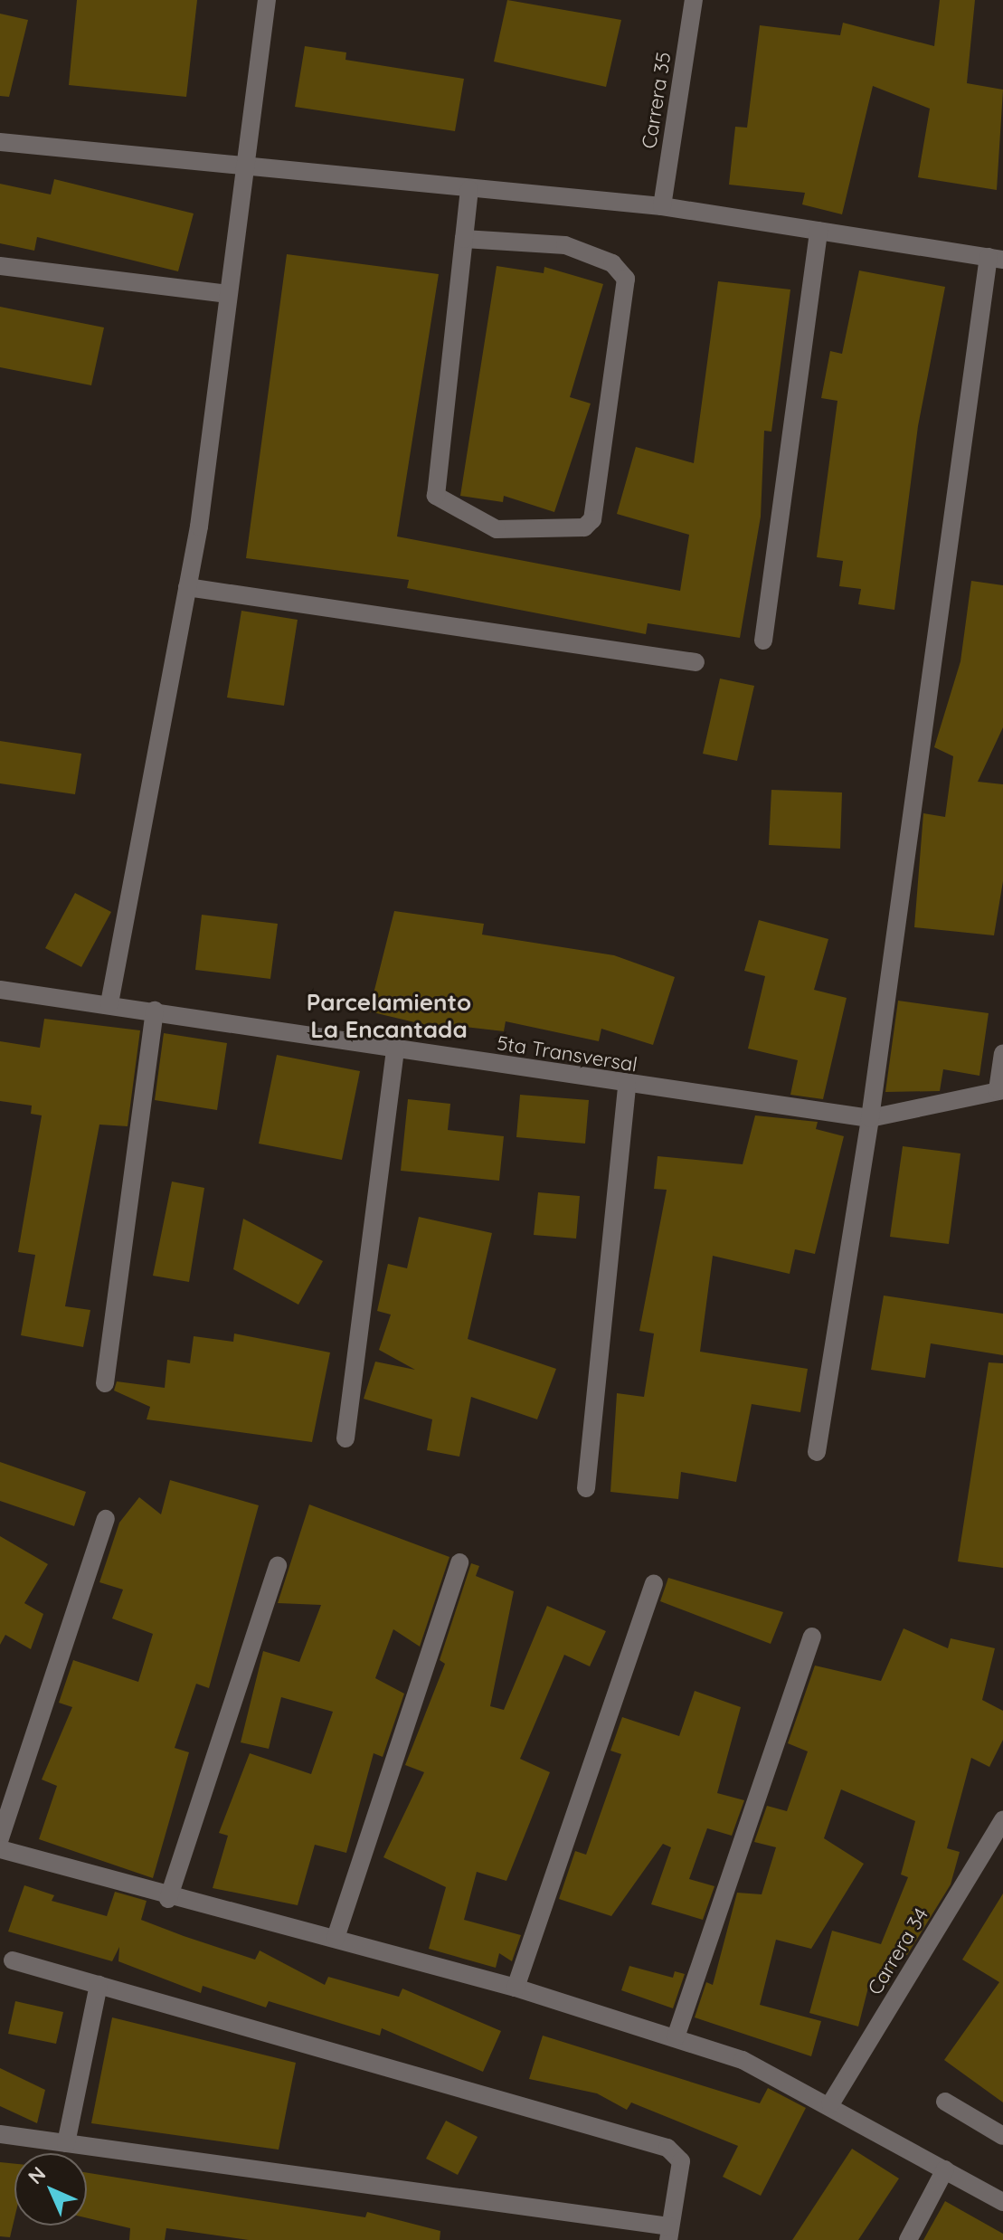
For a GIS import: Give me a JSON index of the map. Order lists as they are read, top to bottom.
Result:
{
  "streets": {
    "street": ["Carrera 35", "5ta Transversal", "Carrera 34"]
  },
  "districts": ["Parcelamiento La Encantada"],
  "north": "top left"
}
